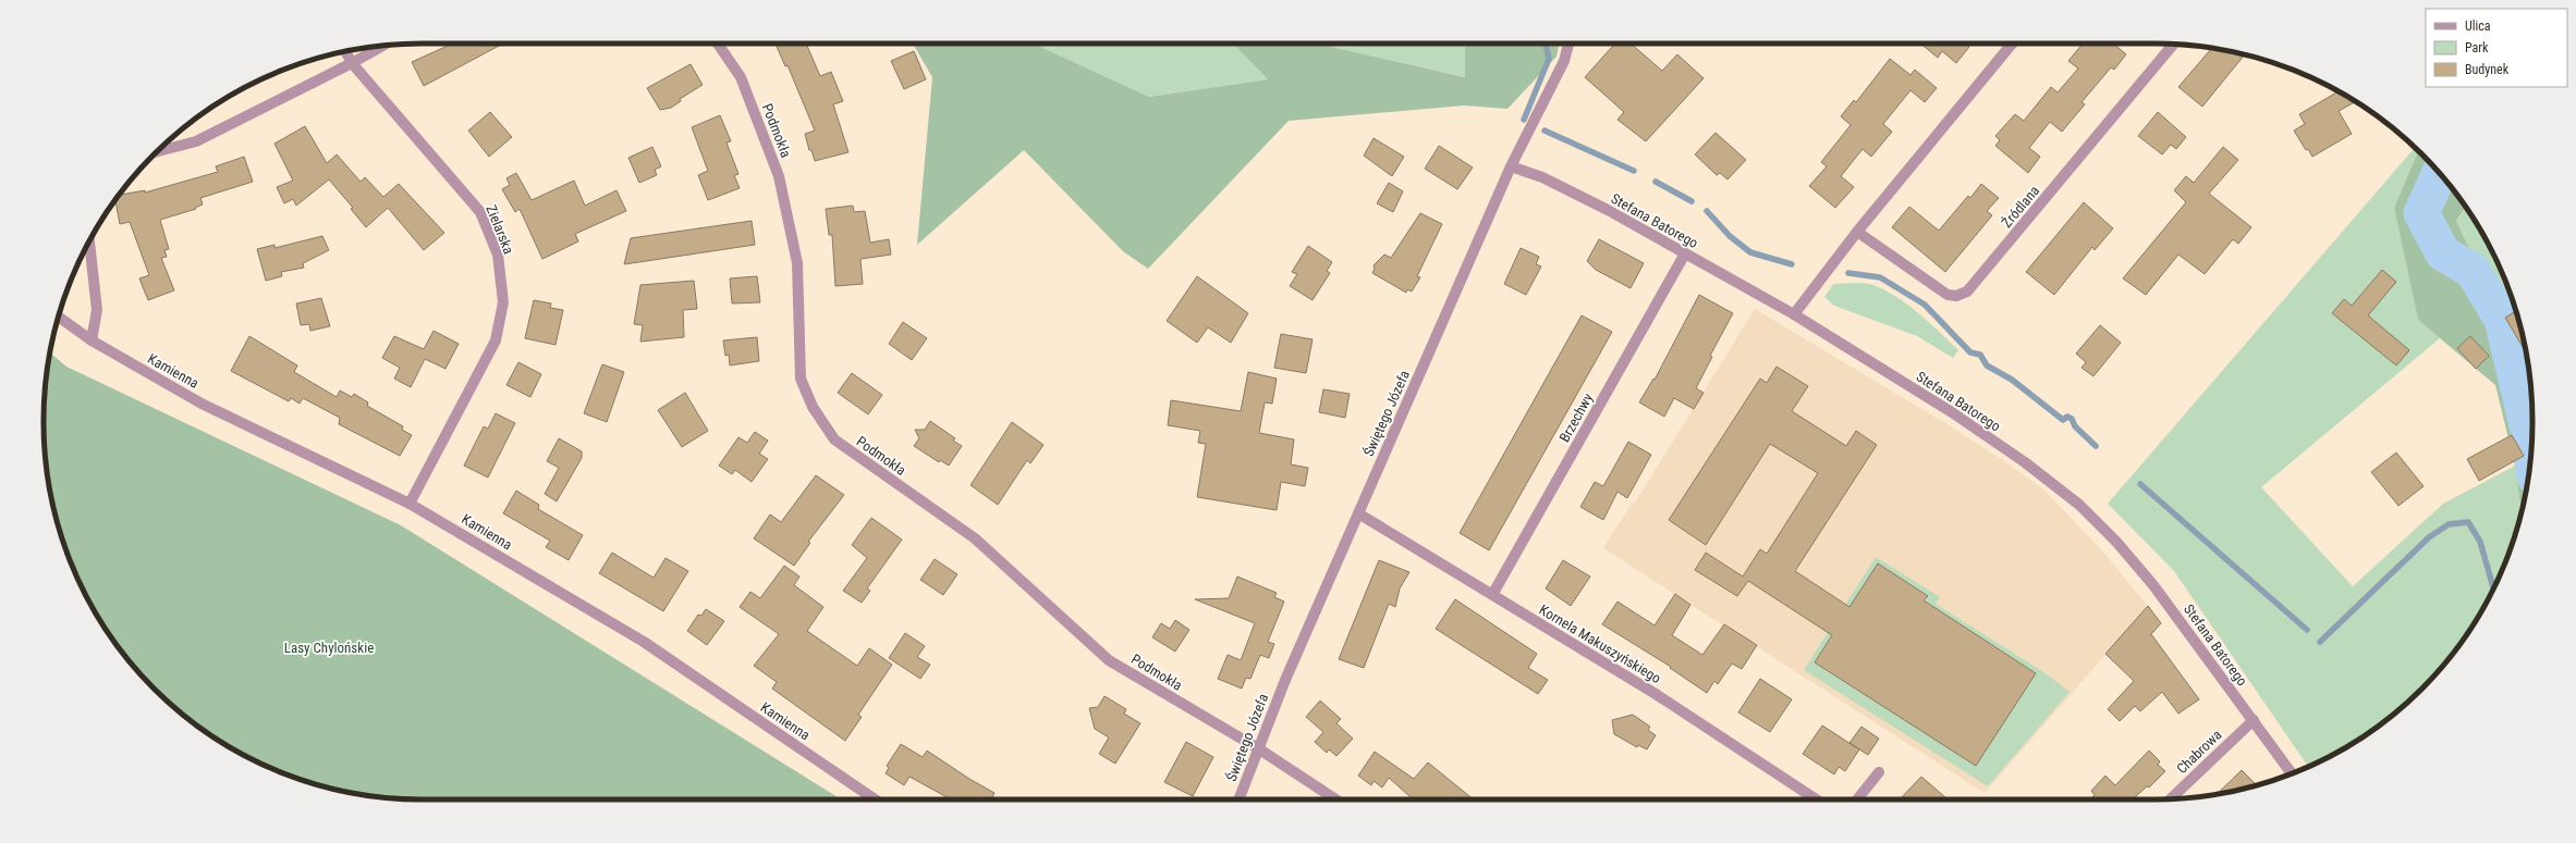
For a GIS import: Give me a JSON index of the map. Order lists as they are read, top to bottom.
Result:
{
  "streets": {
    "street": [
      "Podmokła",
      "Źródlana",
      "Stefana Batorego",
      "Zielarska",
      "Kamienna",
      "Świętego Józefa",
      "Brzechwy",
      "Kornela Makuszyńskiego",
      "Chabrowa"
    ]
  },
  "crossings": [
    ["Podmokła", "Świętego Józefa"],
    ["Stefana Batorego", "Świętego Józefa"],
    ["Stefana Batorego", "Brzechwy"],
    ["Stefana Batorego", "Chabrowa"],
    ["Zielarska", "Kamienna"],
    ["Świętego Józefa", "Kornela Makuszyńskiego"],
    ["Brzechwy", "Kornela Makuszyńskiego"]
  ],
  "parks": ["Lasy Chylońskie"],
  "legend": ["Ulica", "Park", "Budynek"]
}
